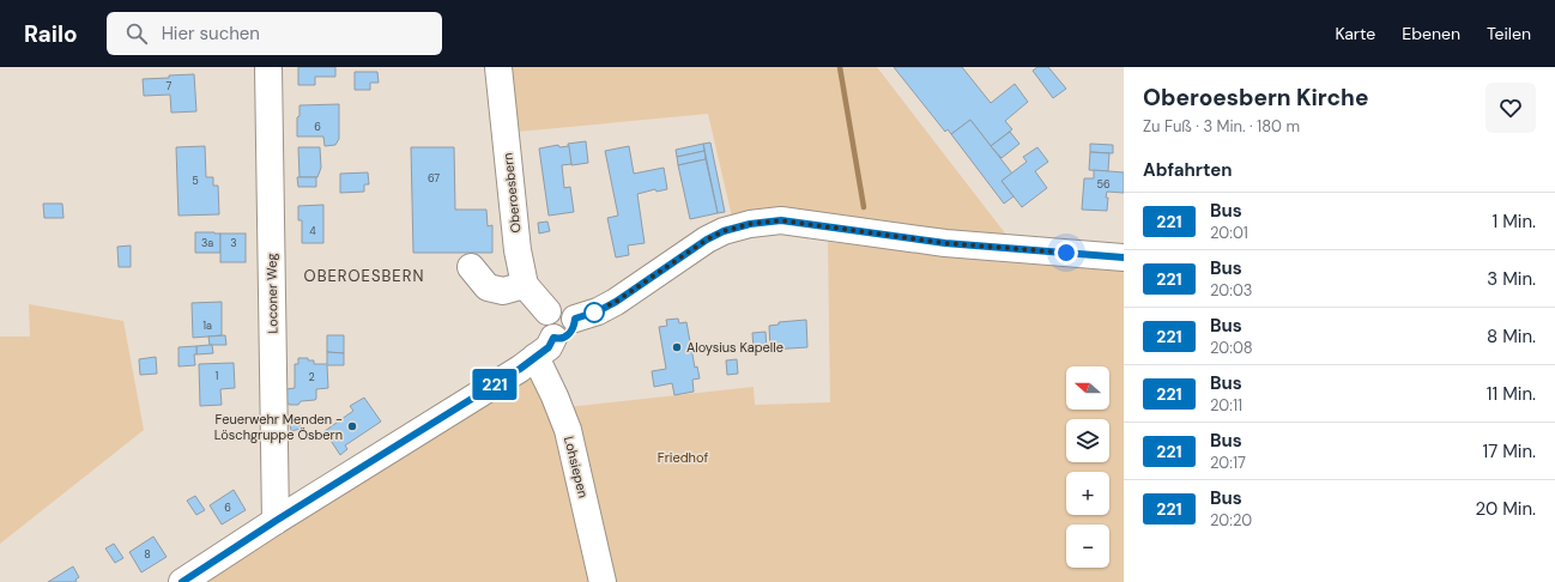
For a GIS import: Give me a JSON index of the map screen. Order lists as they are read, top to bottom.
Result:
{
  "streets": {
    "street": ["Oberoesbern", "Loconer Weg", "Lohsiepen"]
  },
  "districts": ["OBEROESBERN"],
  "parks": ["Friedhof"],
  "places": ["Aloysius Kapelle", "Feuerwehr Menden - Löschgruppe Ösbern"],
  "lines": ["bus line 221"],
  "house_numbers": [
    "7",
    "6",
    "67",
    "5",
    "56",
    "4",
    "3a",
    "3",
    "1a",
    "1",
    "2",
    "6",
    "8"
  ],
  "north": "left",
  "page": {
    "header": "Railo",
    "search": "Hier suchen",
    "nav": ["Karte", "Ebenen", "Teilen"],
    "on_map": "221",
    "heading": [
      ["Oberoesbern Kirche", "Zu Fuß · 3 Min. · 180 m"],
      "Abfahrten"
    ],
    "list": [
      {
        "mark": "221",
        "name": "Bus",
        "note": "20:01",
        "value": "1 Min."
      },
      {
        "mark": "221",
        "name": "Bus",
        "note": "20:03",
        "value": "3 Min."
      },
      {
        "mark": "221",
        "name": "Bus",
        "note": "20:08",
        "value": "8 Min."
      },
      {
        "mark": "221",
        "name": "Bus",
        "note": "20:11",
        "value": "11 Min."
      },
      {
        "mark": "221",
        "name": "Bus",
        "note": "20:17",
        "value": "17 Min."
      },
      {
        "mark": "221",
        "name": "Bus",
        "note": "20:20",
        "value": "20 Min."
      }
    ],
    "map_buttons": ["+", "−"]
  }
}
